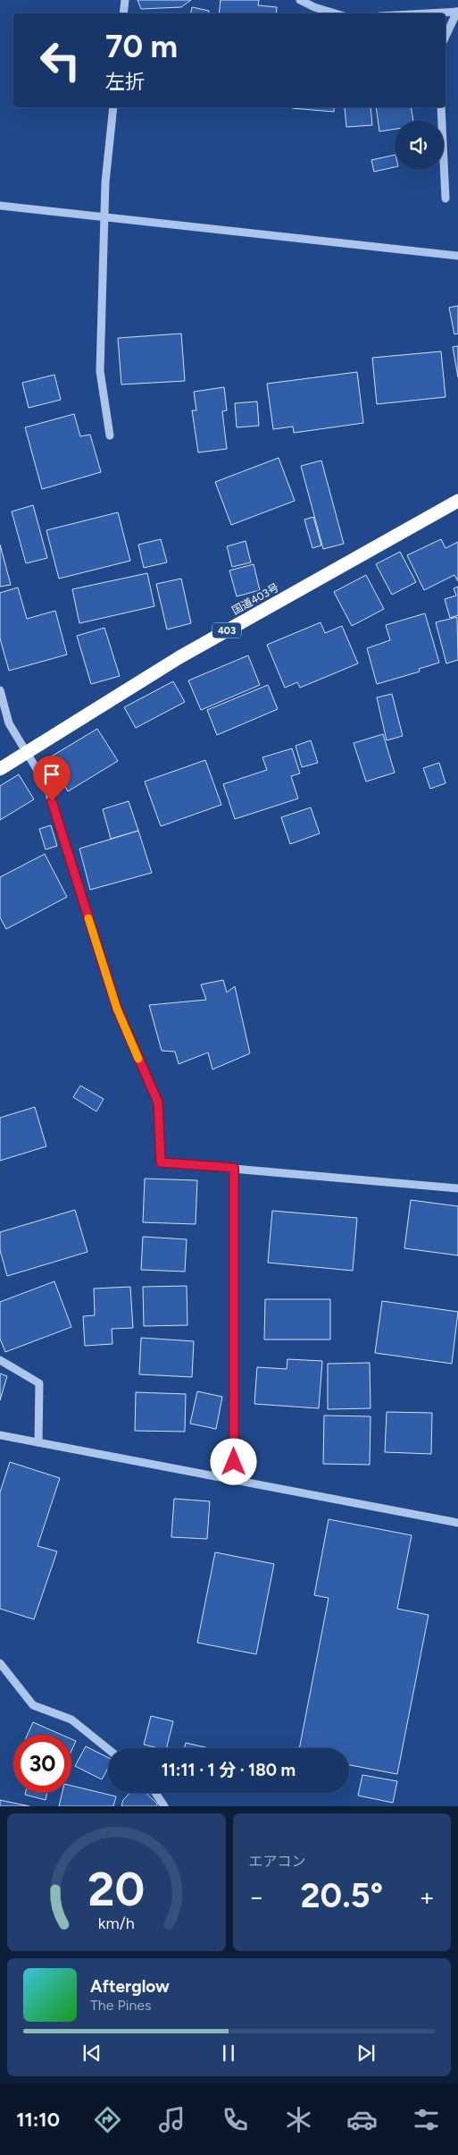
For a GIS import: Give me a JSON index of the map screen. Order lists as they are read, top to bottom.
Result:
{
  "streets": {
    "highway": ["国道403号", "403"]
  },
  "page": {
    "turn": ["70 m", "左折"],
    "limit": "30",
    "trip": "11:11 · 1 分 · 180 m",
    "tile": "エアコン",
    "heat": ["−", "20.5°", "+"],
    "song": ["Afterglow", "The Pines"],
    "tabs": "11:10",
    "gauge": ["20", "km/h"]
  }
}
